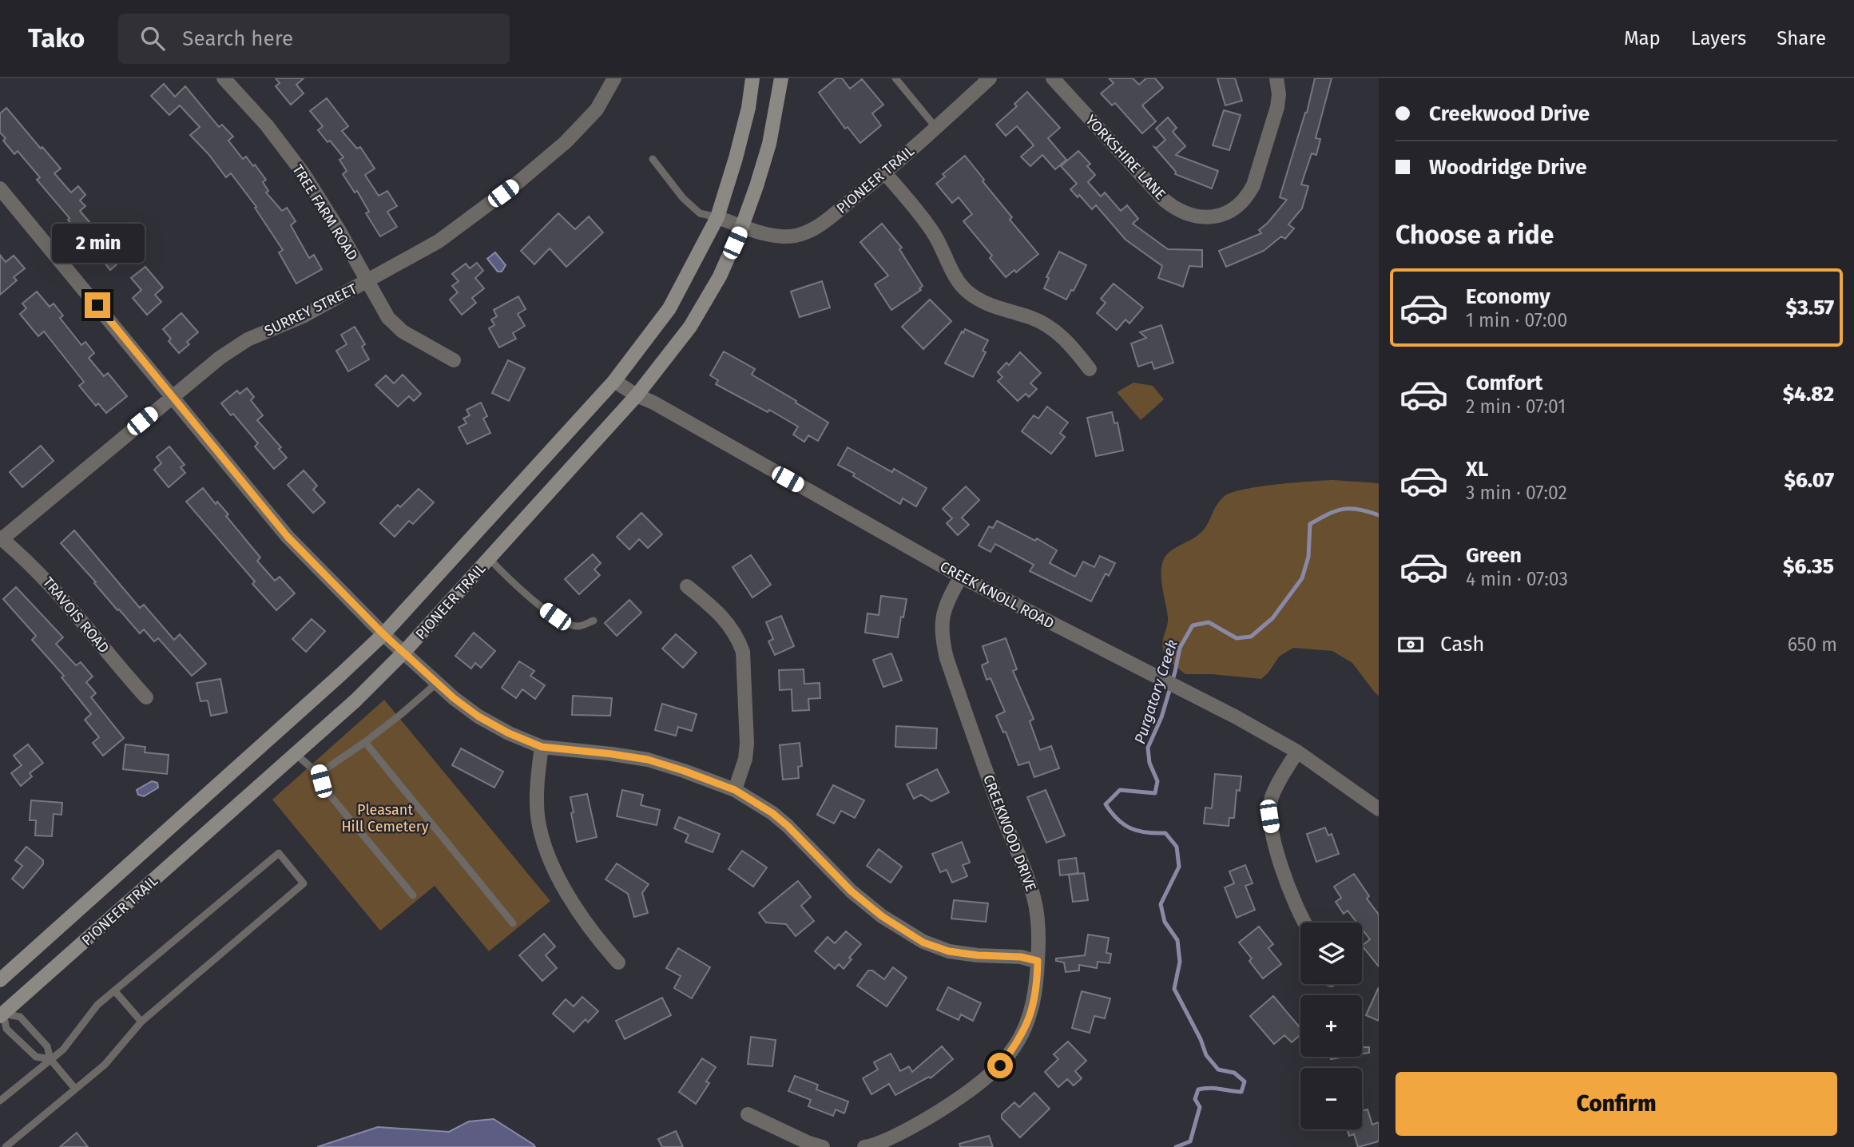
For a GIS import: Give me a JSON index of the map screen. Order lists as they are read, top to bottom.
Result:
{
  "streets": {
    "main road": ["PIONEER TRAIL"],
    "street": [
      "YORKSHIRE LANE",
      "TREE FARM ROAD",
      "SURREY STREET",
      "CREEK KNOLL ROAD",
      "TRAVOIS ROAD",
      "CREEKWOOD DRIVE"
    ]
  },
  "crossings": [
    ["PIONEER TRAIL", "CREEK KNOLL ROAD"],
    ["TREE FARM ROAD", "SURREY STREET"],
    ["SURREY STREET", "TRAVOIS ROAD"],
    ["CREEK KNOLL ROAD", "CREEKWOOD DRIVE"]
  ],
  "water": ["Purgatory Creek"],
  "parks": ["Pleasant Hill Cemetery"],
  "page": {
    "header": "Tako",
    "search": "Search here",
    "nav": ["Map", "Layers", "Share"],
    "banner": ["Creekwood Drive", "Woodridge Drive"],
    "heading": "Choose a ride",
    "bubble": "2 min",
    "list": [
      {
        "name": "Economy",
        "note": "1 min · 07:00",
        "value": "$3.57"
      },
      {
        "name": "Comfort",
        "note": "2 min · 07:01",
        "value": "$4.82"
      },
      {
        "name": "XL",
        "note": "3 min · 07:02",
        "value": "$6.07"
      },
      {
        "name": "Green",
        "note": "4 min · 07:03",
        "value": "$6.35"
      }
    ],
    "pay": ["Cash", "650 m"],
    "map_buttons": ["+", "−"],
    "buttons": "Confirm"
  }
}
